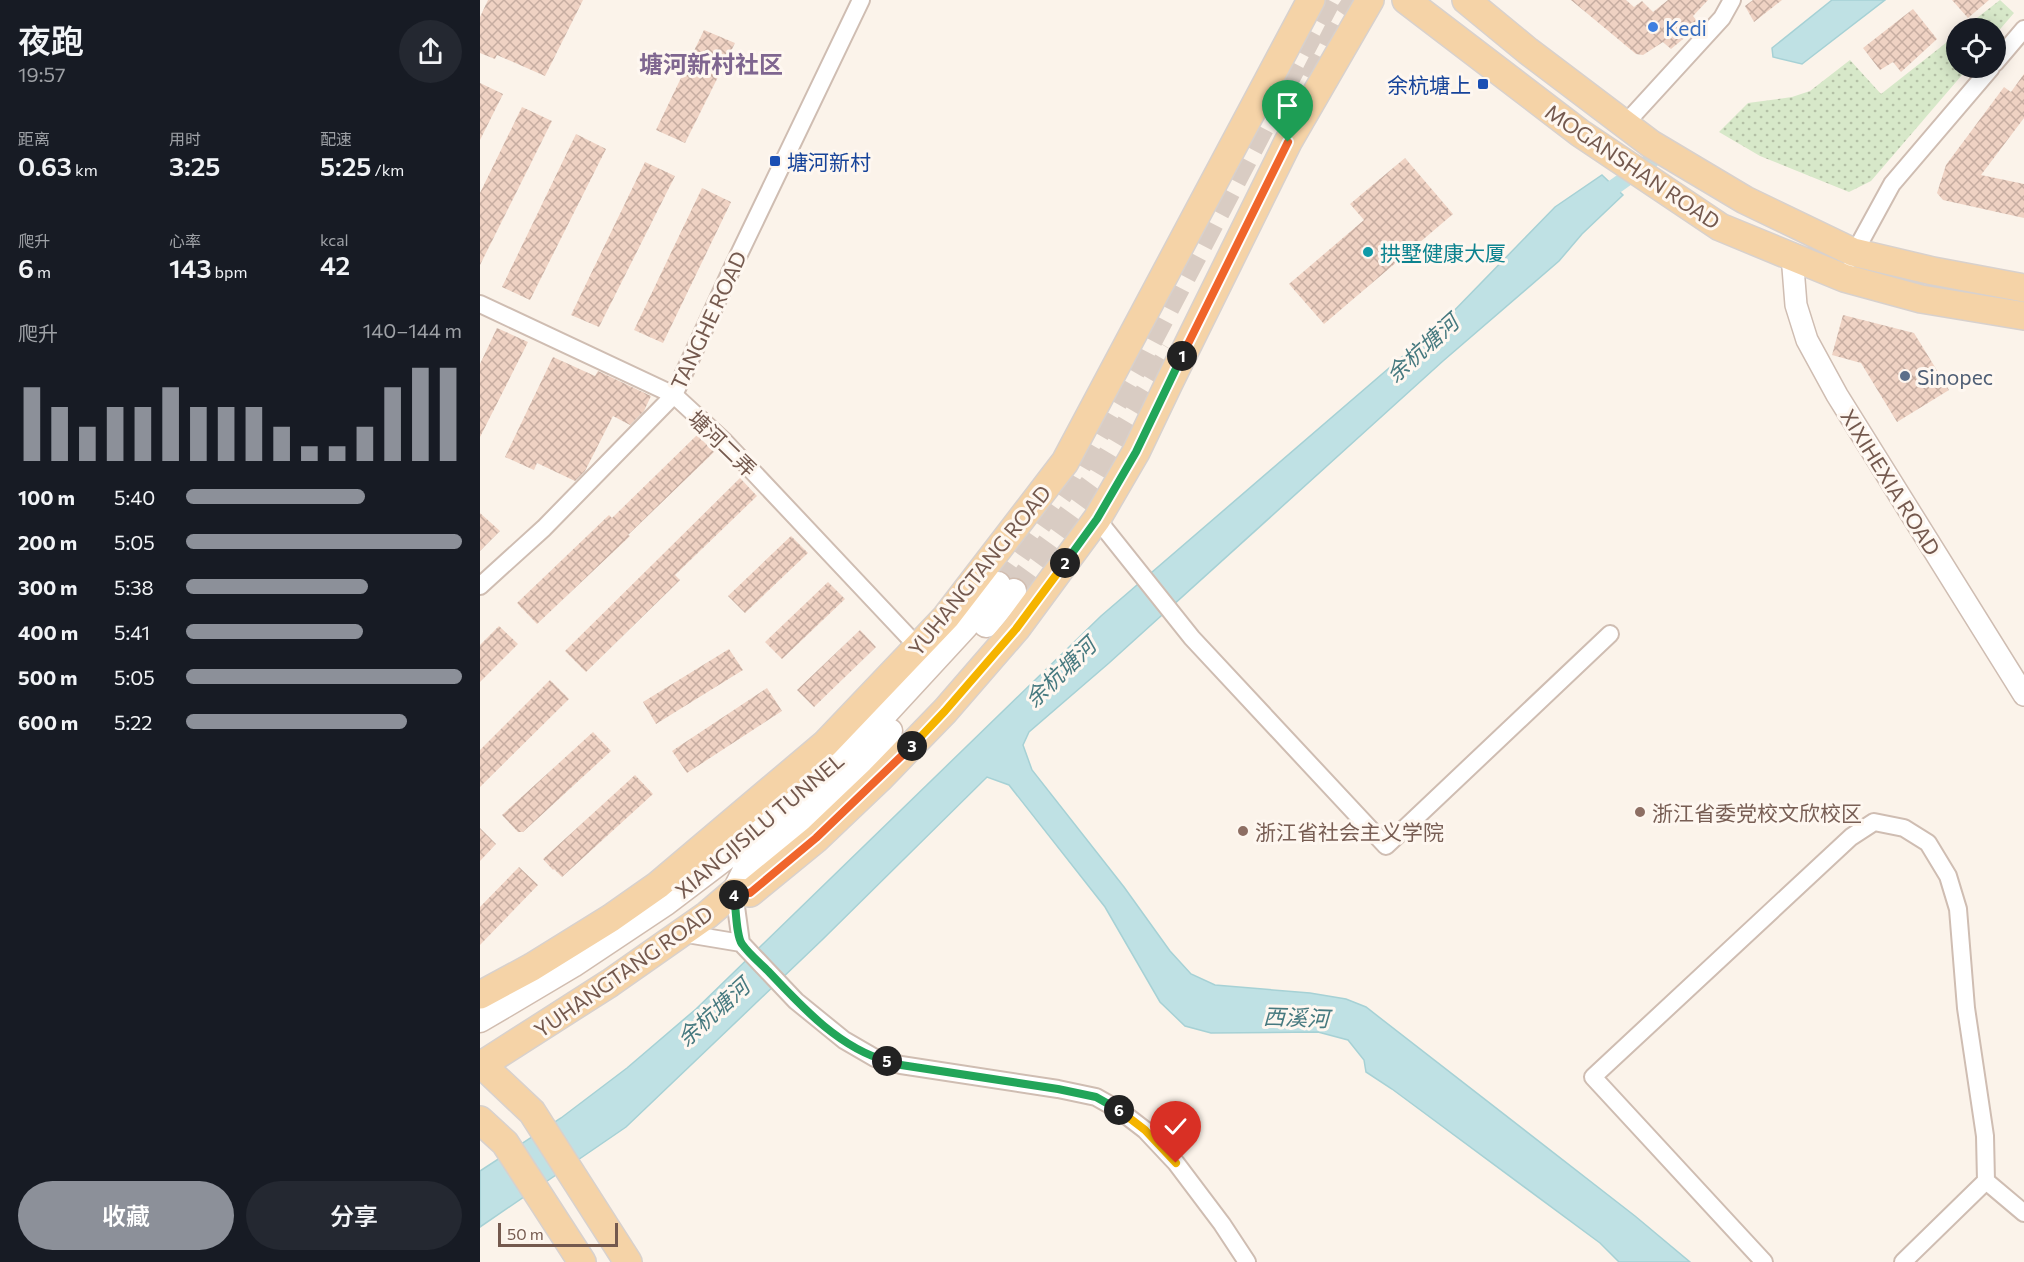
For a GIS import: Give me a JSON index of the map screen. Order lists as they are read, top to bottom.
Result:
{
  "streets": {
    "main road": ["MOGANSHAN ROAD", "YUHANGTANG ROAD", "XIANGJISILU TUNNEL"],
    "street": ["TANGHE ROAD", "塘河二弄", "XIXIHEXIA ROAD"]
  },
  "crossings": [
    ["MOGANSHAN ROAD", "XIXIHEXIA ROAD"],
    ["TANGHE ROAD", "塘河二弄"],
    ["塘河二弄", "YUHANGTANG ROAD"],
    ["YUHANGTANG ROAD", "XIANGJISILU TUNNEL"]
  ],
  "districts": ["塘河新村社区"],
  "water": ["余杭塘河", "西溪河"],
  "places": {
    "other": [
      "Kedi",
      "拱墅健康大厦",
      "Sinopec",
      "浙江省委党校文欣校区",
      "浙江省社会主义学院"
    ],
    "transit": ["余杭塘上", "塘河新村"]
  },
  "scale_bar": "50 m",
  "page": {
    "heading": ["夜跑", "19:57"],
    "stats": [
      ["距离", "0.63 km"],
      ["用时", "3:25"],
      ["配速", "5:25 /km"],
      ["爬升", "6 m"],
      ["心率", "143 bpm"],
      ["kcal", "42"]
    ],
    "chart": ["爬升", "140–144 m"],
    "pins": [
      "1",
      "2",
      "3",
      "4",
      "5",
      "6"
    ],
    "list": [
      {
        "name": "100 m",
        "note": "5:40"
      },
      {
        "name": "200 m",
        "note": "5:05"
      },
      {
        "name": "300 m",
        "note": "5:38"
      },
      {
        "name": "400 m",
        "note": "5:41"
      },
      {
        "name": "500 m",
        "note": "5:05"
      },
      {
        "name": "600 m",
        "note": "5:22"
      }
    ],
    "buttons": ["收藏", "分享"],
    "scale": "50 m"
  }
}
